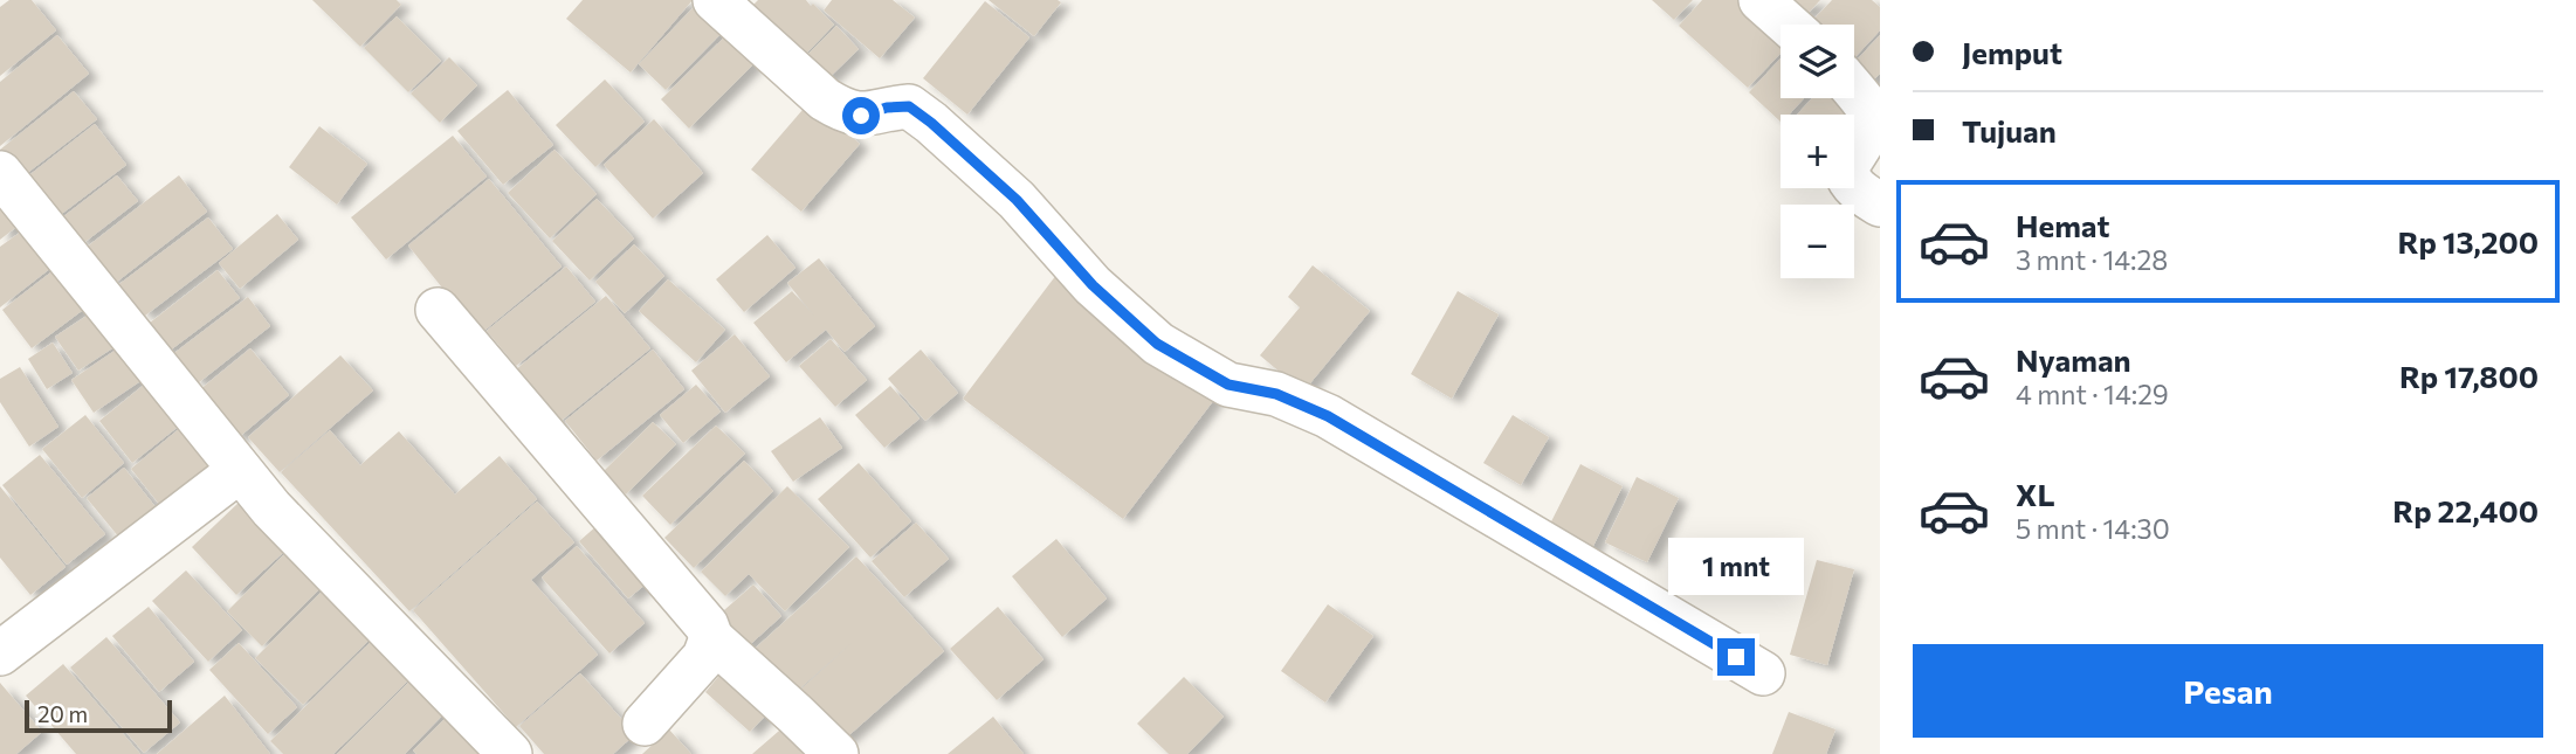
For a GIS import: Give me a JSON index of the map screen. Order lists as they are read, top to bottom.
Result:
{
  "scale_bar": "20 m",
  "page": {
    "banner": ["Jemput", "Tujuan"],
    "map_buttons": ["+", "−"],
    "list": [
      {
        "name": "Hemat",
        "note": "3 mnt · 14:28",
        "value": "Rp 13,200"
      },
      {
        "name": "Nyaman",
        "note": "4 mnt · 14:29",
        "value": "Rp 17,800"
      },
      {
        "name": "XL",
        "note": "5 mnt · 14:30",
        "value": "Rp 22,400"
      }
    ],
    "bubble": "1 mnt",
    "buttons": "Pesan",
    "scale": "20 m"
  }
}
